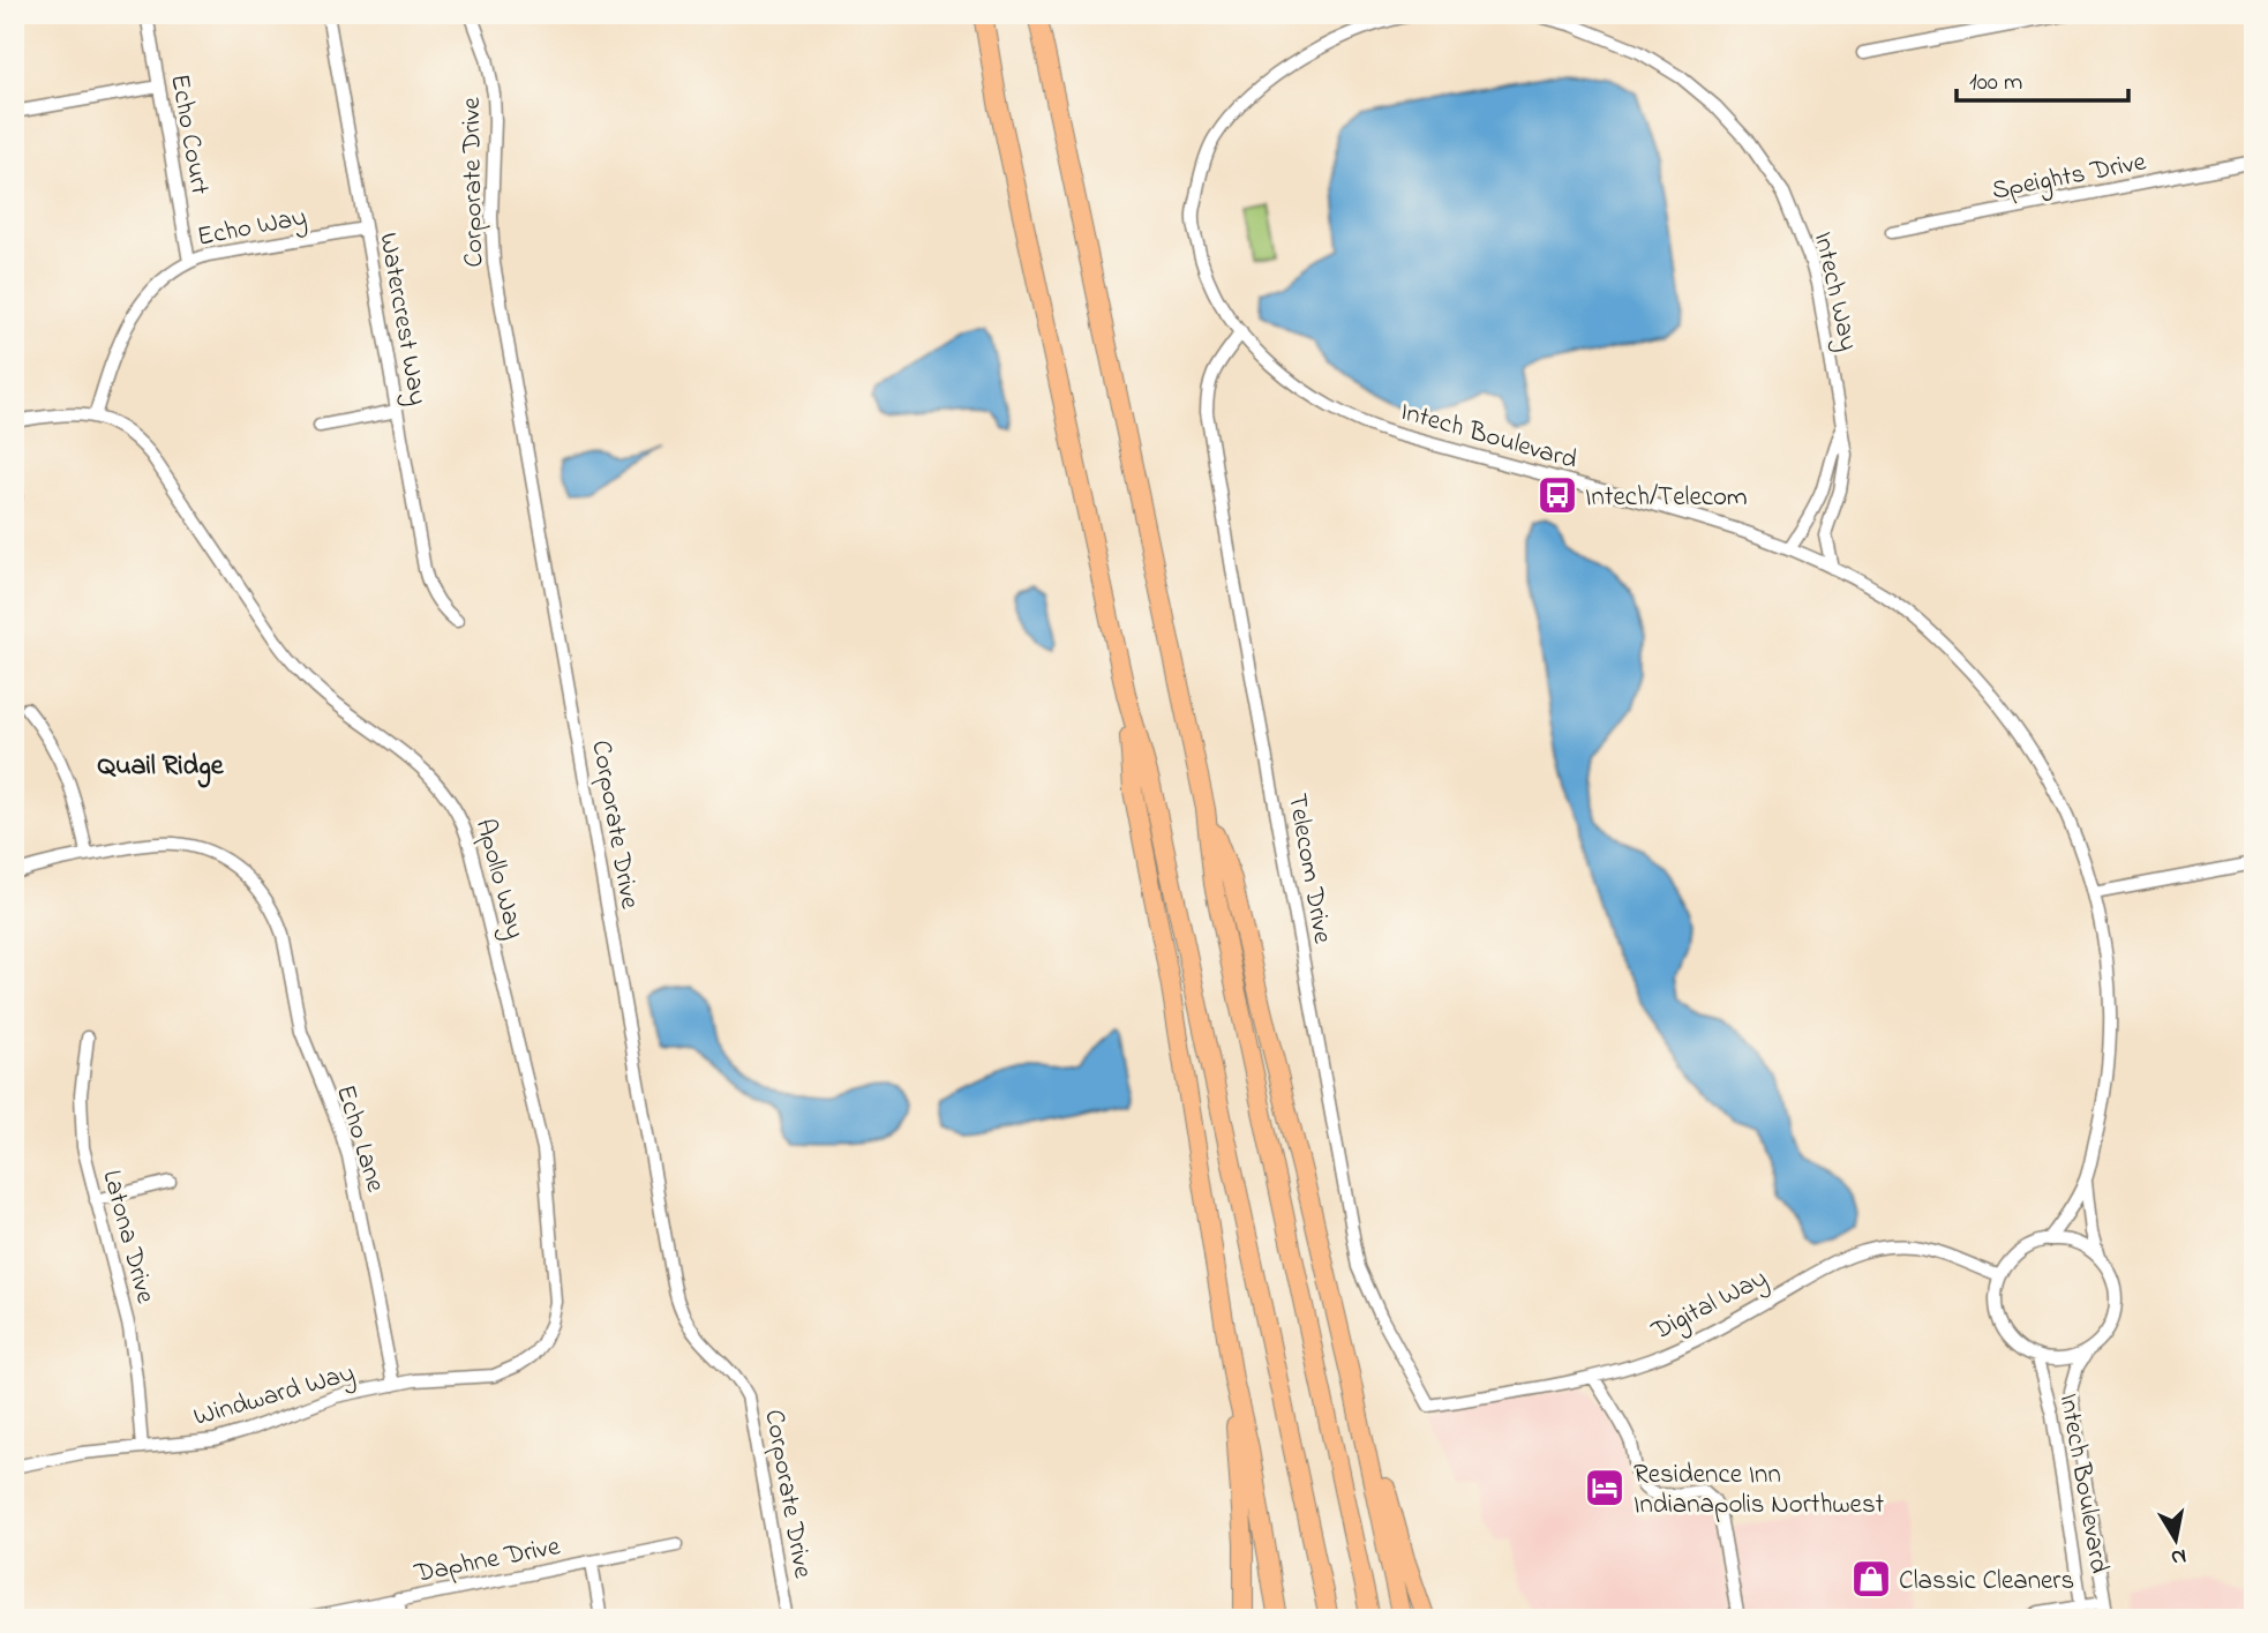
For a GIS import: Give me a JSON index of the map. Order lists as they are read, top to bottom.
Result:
{
  "streets": {
    "street": [
      "Echo Court",
      "Speights Drive",
      "Corporate Drive",
      "Echo Way",
      "Intech Way",
      "Watercrest Way",
      "Intech Boulevard",
      "Telecom Drive",
      "Apollo Way",
      "Echo Lane",
      "Latona Drive",
      "Digital Way",
      "Windward Way",
      "Daphne Drive"
    ]
  },
  "crossings": [
    ["Echo Court", "Echo Way"],
    ["Echo Way", "Watercrest Way"],
    ["Echo Way", "Apollo Way"],
    ["Intech Way", "Intech Boulevard"],
    ["Intech Boulevard", "Telecom Drive"],
    ["Intech Boulevard", "Digital Way"],
    ["Telecom Drive", "Digital Way"],
    ["Apollo Way", "Windward Way"],
    ["Echo Lane", "Windward Way"],
    ["Latona Drive", "Windward Way"]
  ],
  "districts": ["Quail Ridge"],
  "places": {
    "bus stop": ["Intech/Telecom"],
    "hotel": ["Residence Inn Indianapolis Northwest"],
    "shop": ["Classic Cleaners"]
  },
  "scale_bar": "100 m",
  "north": "bottom"
}
